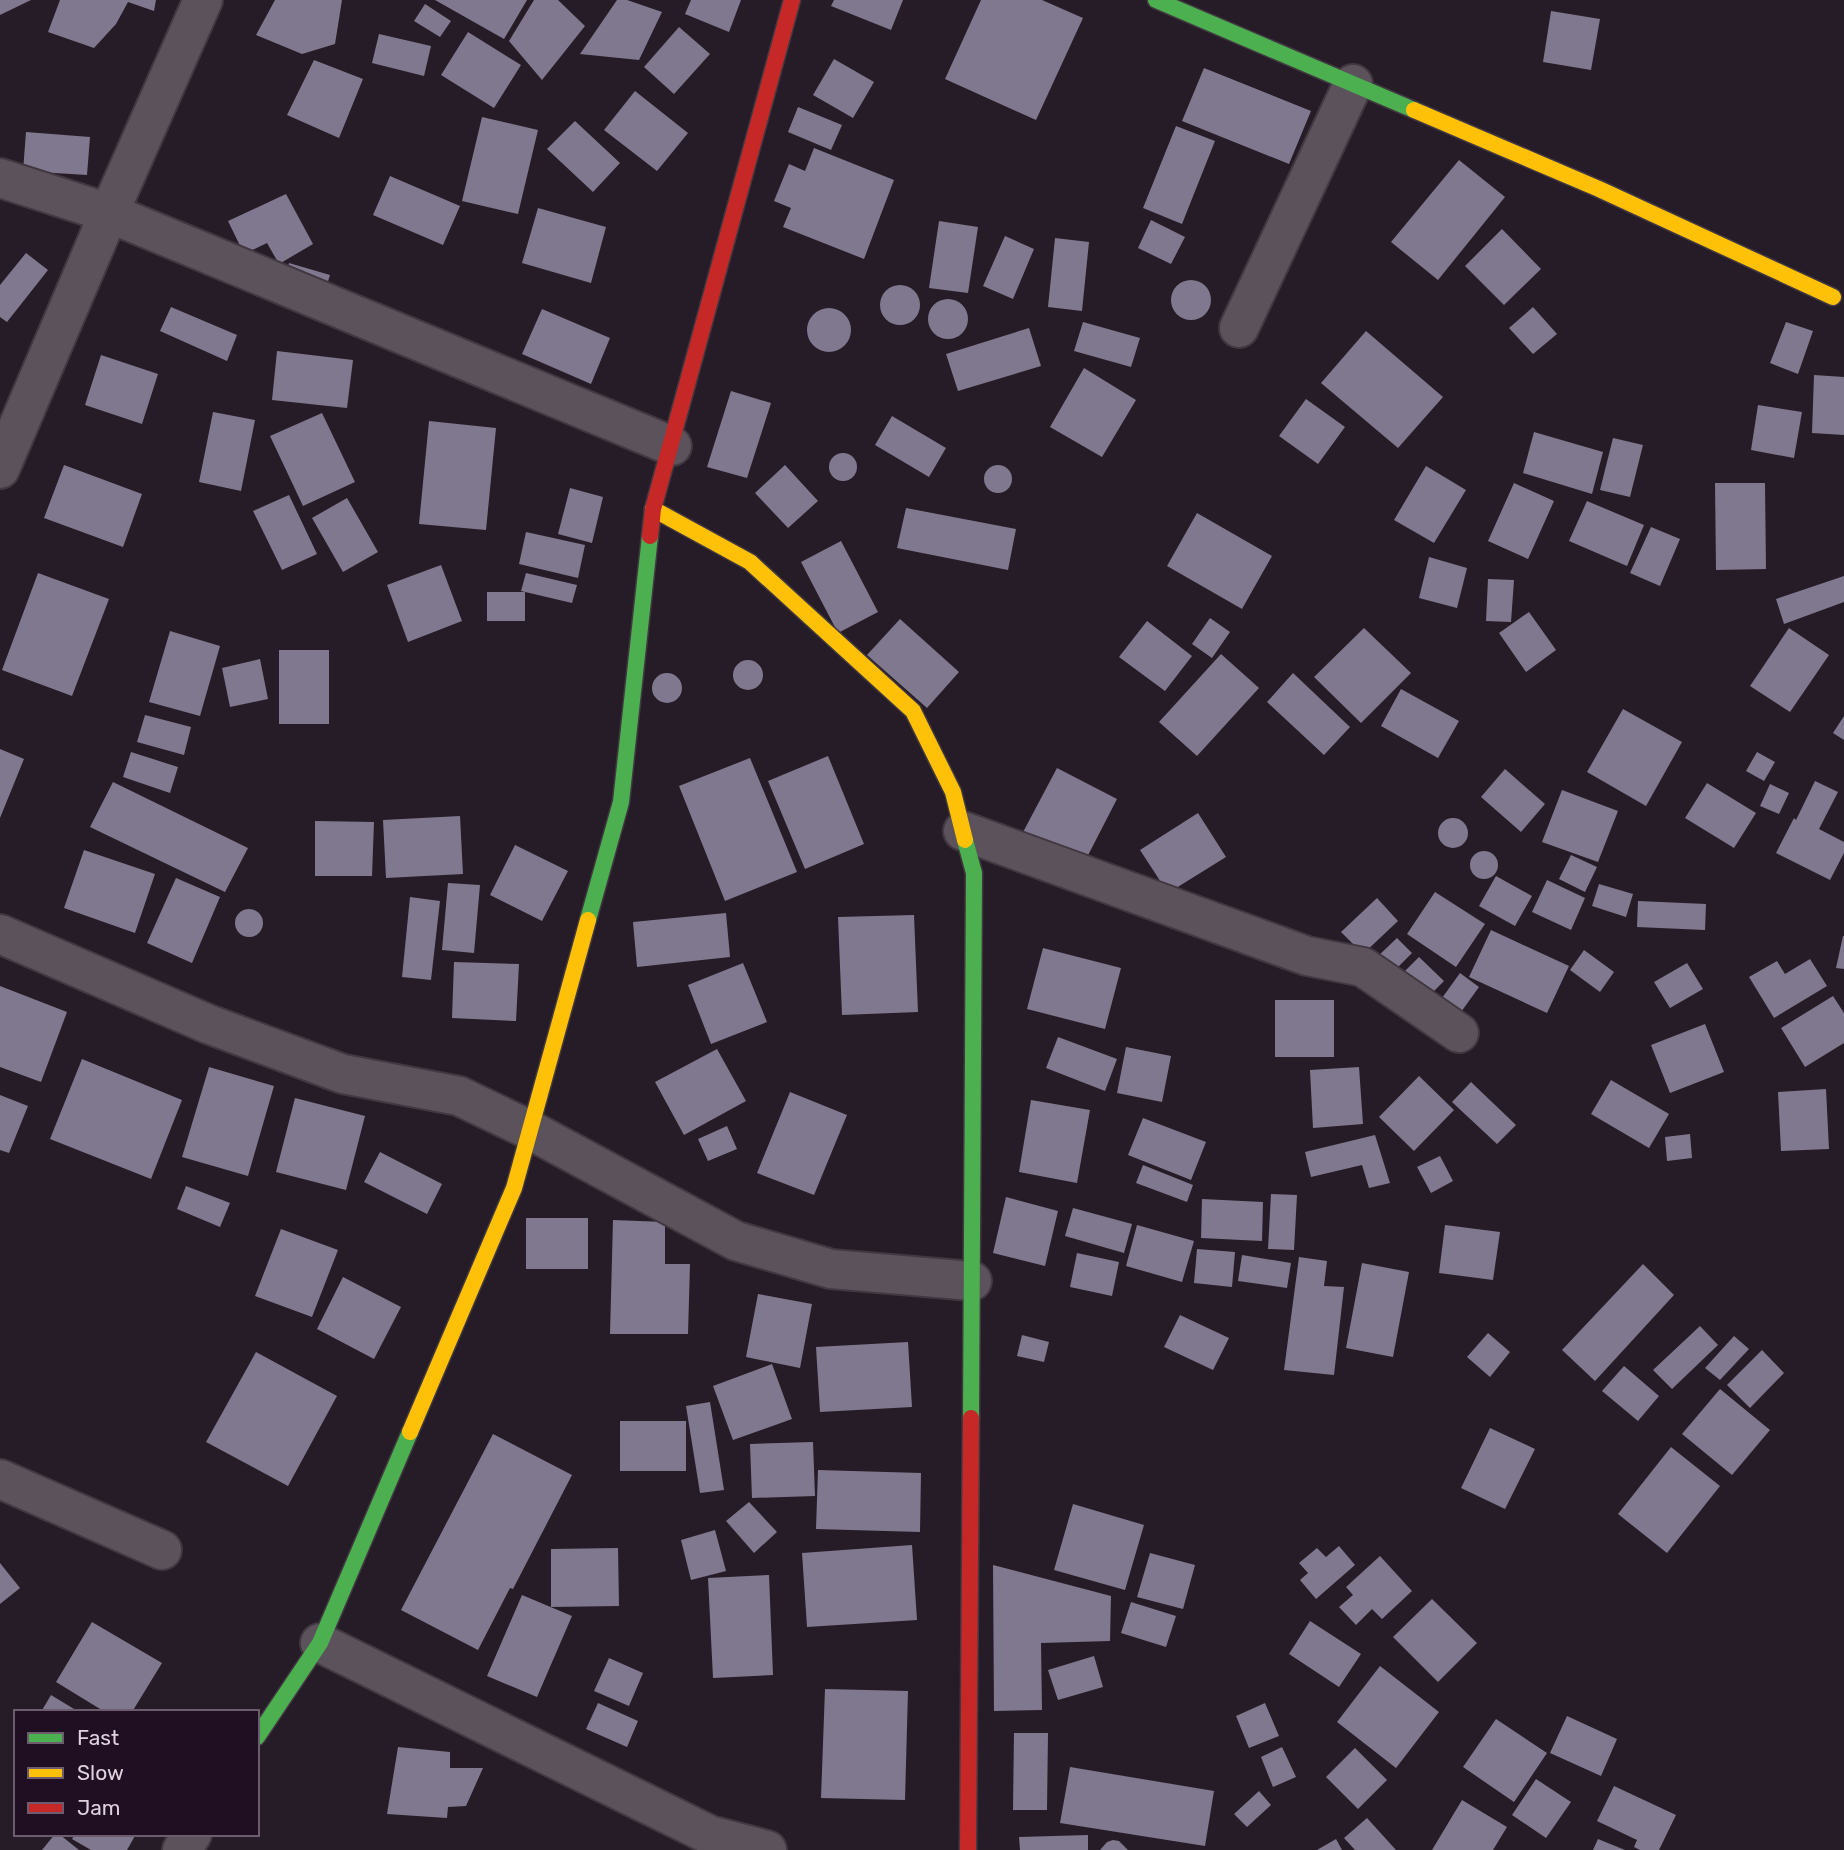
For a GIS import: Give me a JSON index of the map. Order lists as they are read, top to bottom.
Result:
{
  "legend": ["Fast", "Slow", "Jam"]
}
